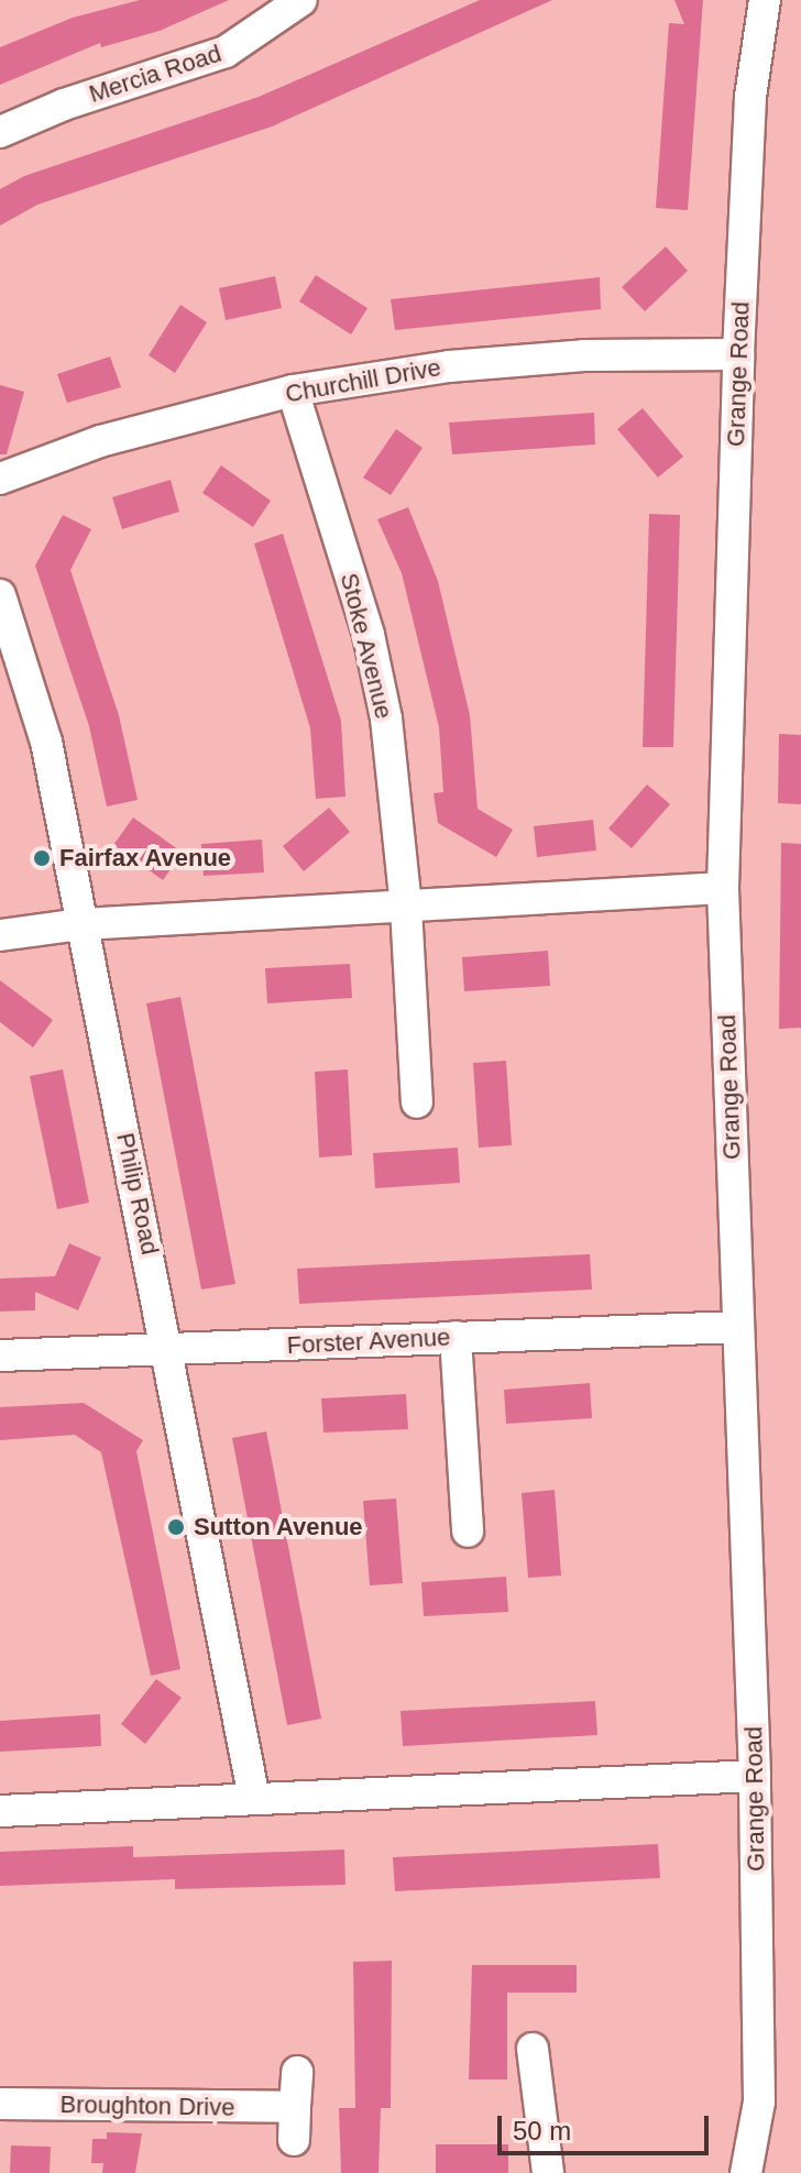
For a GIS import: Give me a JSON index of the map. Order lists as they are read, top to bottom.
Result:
{
  "streets": {
    "street": [
      "Mercia Road",
      "Grange Road",
      "Churchill Drive",
      "Stoke Avenue",
      "Philip Road",
      "Forster Avenue",
      "Broughton Drive"
    ]
  },
  "crossings": [
    ["Grange Road", "Churchill Drive"],
    ["Grange Road", "Forster Avenue"],
    ["Churchill Drive", "Stoke Avenue"],
    ["Philip Road", "Forster Avenue"]
  ],
  "places": ["Fairfax Avenue", "Sutton Avenue"],
  "scale_bar": "50 m"
}
